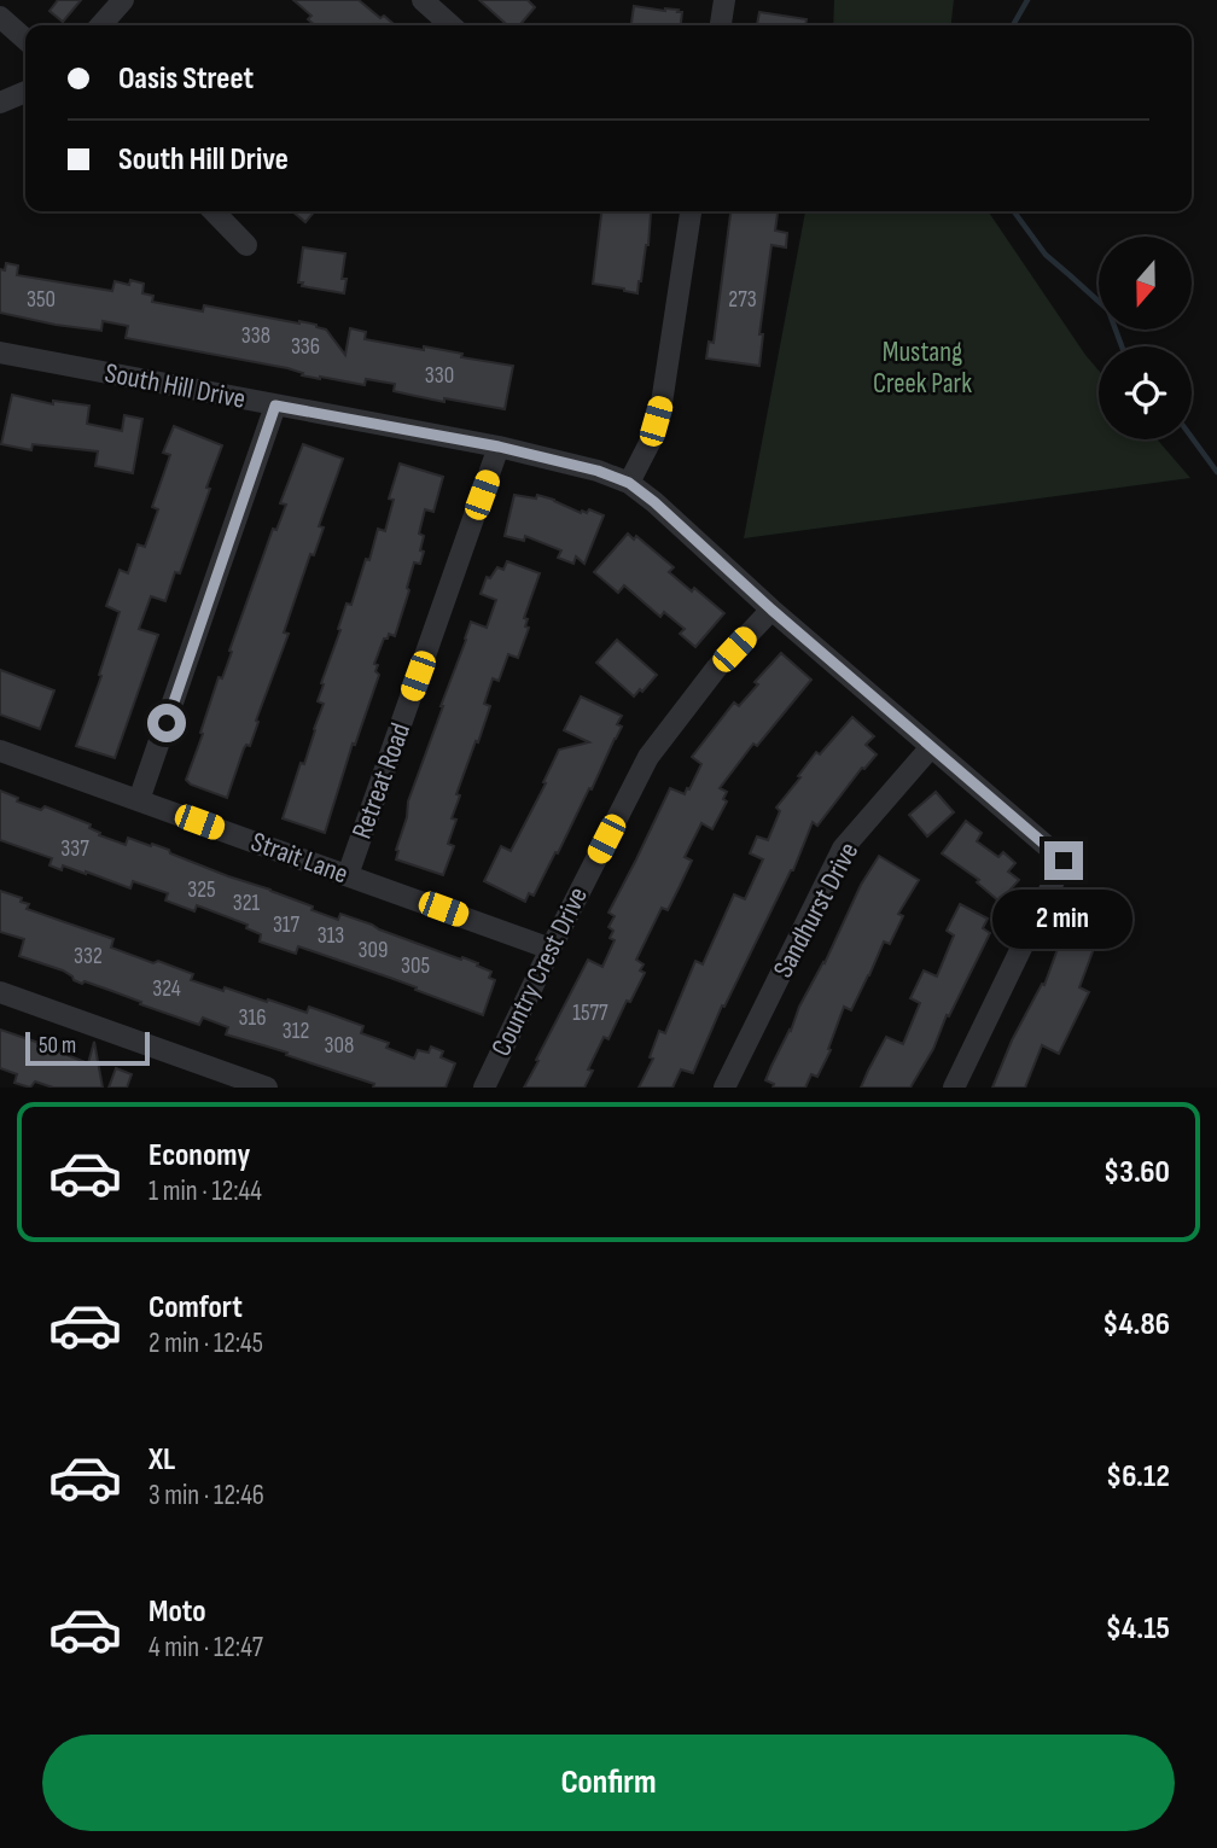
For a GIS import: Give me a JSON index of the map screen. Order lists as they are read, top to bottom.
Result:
{
  "streets": {
    "street": [
      "South Hill Drive",
      "Retreat Road",
      "Strait Lane",
      "Sandhurst Drive",
      "Country Crest Drive"
    ]
  },
  "crossings": [
    ["South Hill Drive", "Retreat Road"],
    ["South Hill Drive", "Sandhurst Drive"],
    ["South Hill Drive", "Country Crest Drive"],
    ["Retreat Road", "Strait Lane"],
    ["Strait Lane", "Country Crest Drive"]
  ],
  "parks": ["Mustang Creek Park"],
  "house_numbers": [
    "350",
    "273",
    "338",
    "336",
    "330",
    "337",
    "325",
    "321",
    "317",
    "313",
    "309",
    "332",
    "305",
    "324",
    "1577",
    "316",
    "312",
    "308"
  ],
  "scale_bar": "50 m",
  "north": "bottom",
  "page": {
    "banner": ["Oasis Street", "South Hill Drive"],
    "bubble": "2 min",
    "scale": "50 m",
    "list": [
      {
        "name": "Economy",
        "note": "1 min · 12:44",
        "value": "$3.60"
      },
      {
        "name": "Comfort",
        "note": "2 min · 12:45",
        "value": "$4.86"
      },
      {
        "name": "XL",
        "note": "3 min · 12:46",
        "value": "$6.12"
      },
      {
        "name": "Moto",
        "note": "4 min · 12:47",
        "value": "$4.15"
      }
    ],
    "buttons": "Confirm"
  }
}
